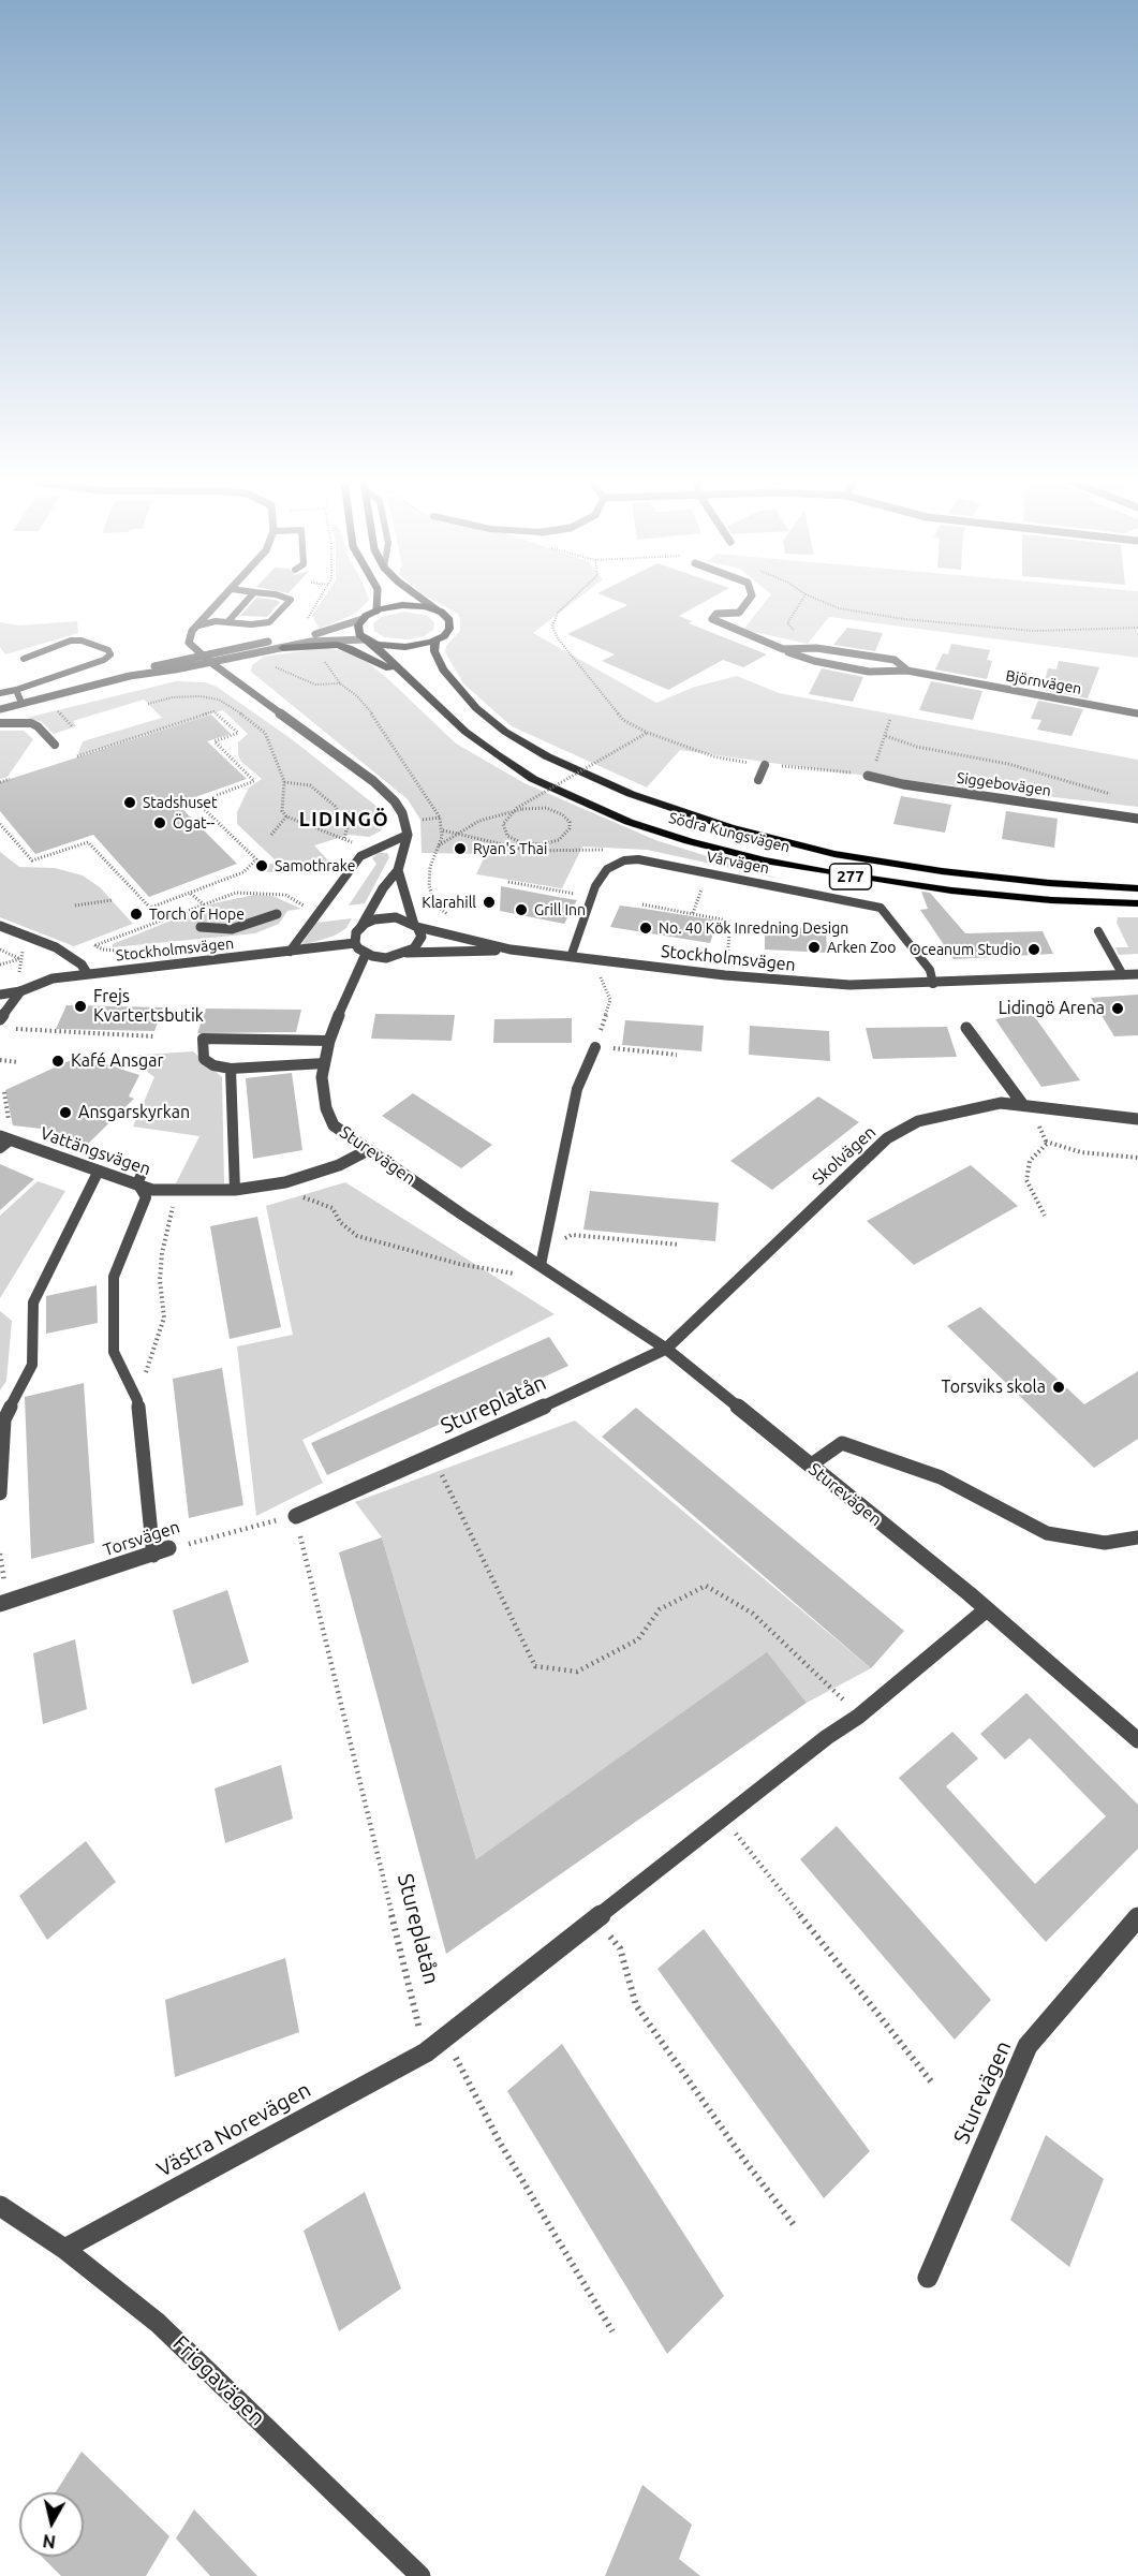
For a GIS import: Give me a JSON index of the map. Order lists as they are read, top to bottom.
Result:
{
  "streets": {
    "main road": ["Södra Kungsvägen", "277"],
    "street": [
      "Björnvägen",
      "Siggebovägen",
      "Stockholmsvägen",
      "Vattängsvägen",
      "Sturevägen",
      "Skolvägen",
      "Stureplatån",
      "Torsvägen",
      "Västra Norevägen",
      "Friggavägen"
    ],
    "lane": ["Vårvägen"]
  },
  "crossings": [
    ["Vårvägen", "Stockholmsvägen"],
    ["Stockholmsvägen", "Sturevägen"],
    ["Vattängsvägen", "Sturevägen"],
    ["Sturevägen", "Skolvägen"],
    ["Sturevägen", "Stureplatån"],
    ["Skolvägen", "Stureplatån"],
    ["Stureplatån", "Torsvägen"],
    ["Stureplatån", "Västra Norevägen"],
    ["Västra Norevägen", "Friggavägen"]
  ],
  "districts": ["LIDINGÖ"],
  "places": [
    "Stadshuset",
    "Ögat--",
    "Ryan's Thai",
    "Samothrake",
    "Klarahill",
    "Grill Inn",
    "Torch of Hope",
    "No. 40 Kök Inredning Design",
    "Arken Zoo",
    "Oceanum Studio",
    "Frejs Kvartertsbutik",
    "Lidingö Arena",
    "Kafé Ansgar",
    "Ansgarskyrkan",
    "Torsviks skola"
  ],
  "north": "bottom"
}
